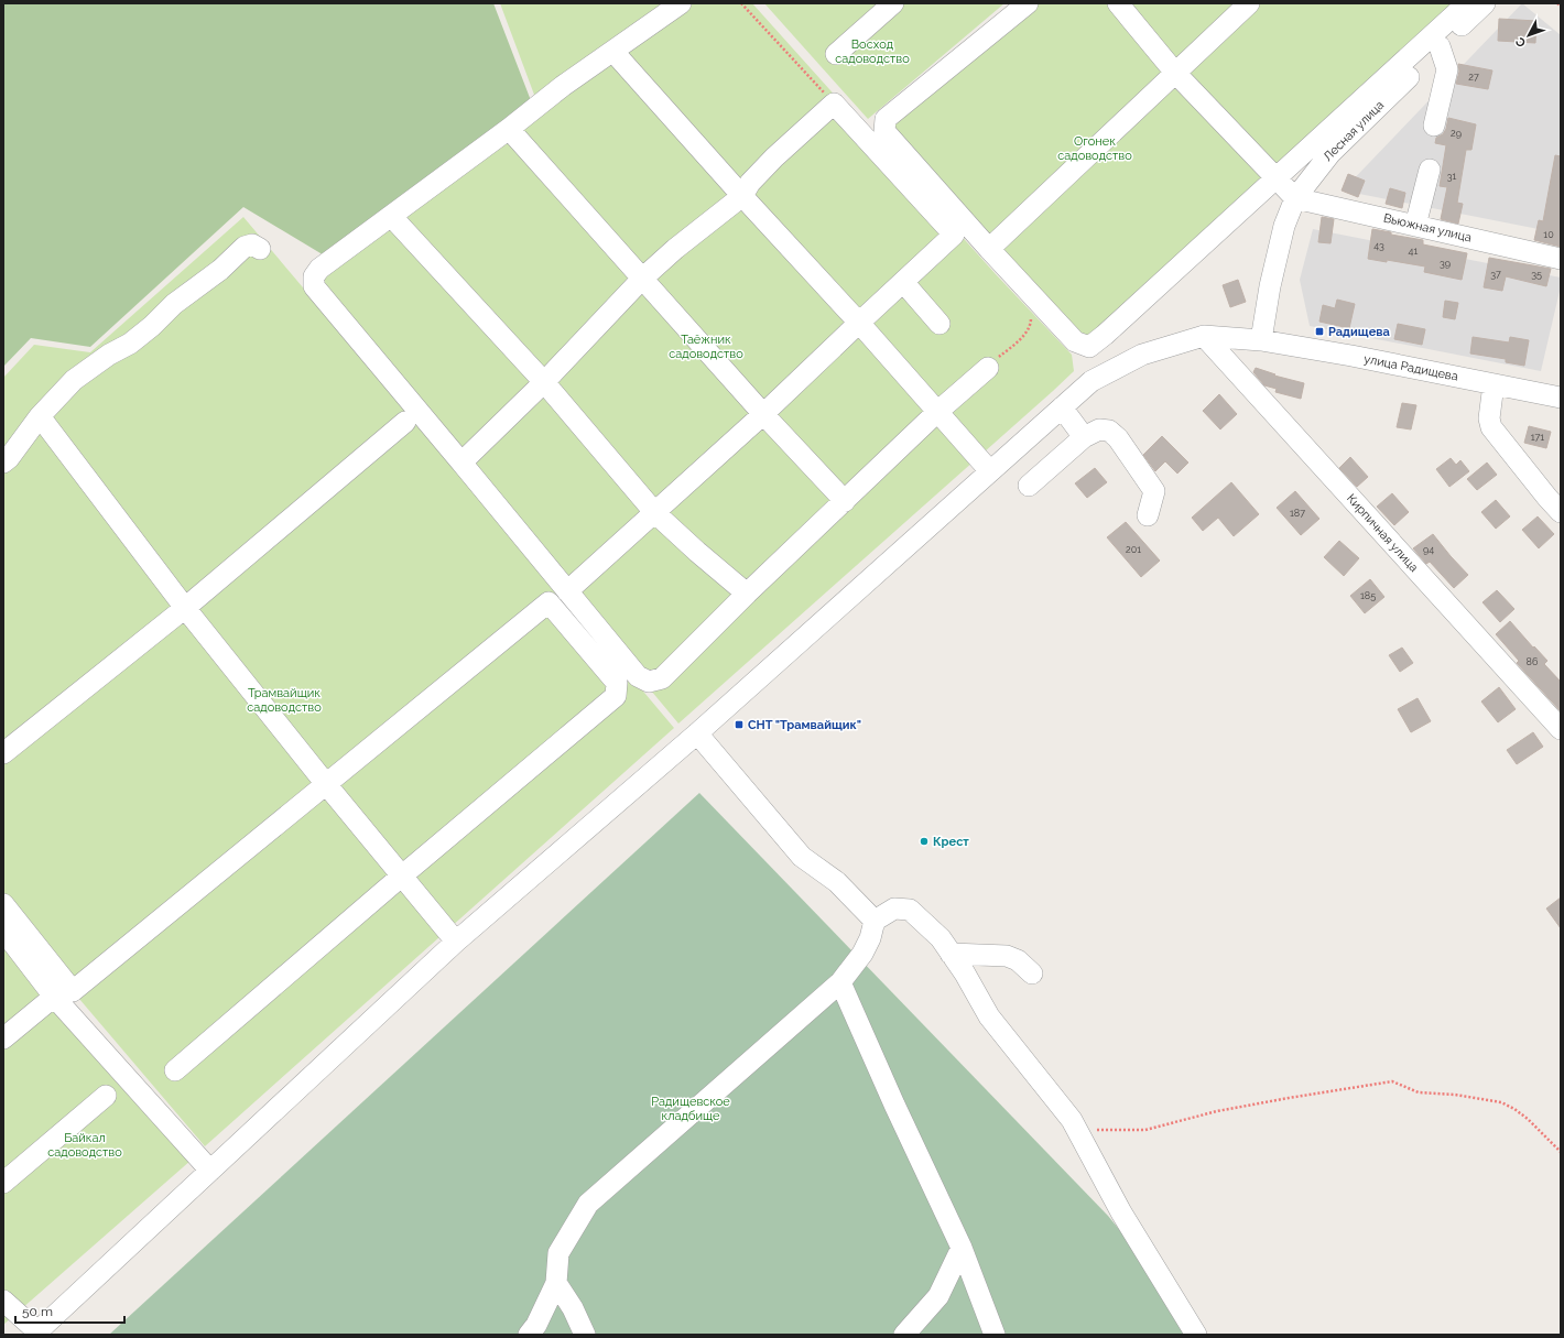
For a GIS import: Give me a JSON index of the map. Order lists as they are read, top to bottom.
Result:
{
  "streets": {
    "street": [
      "Лесная улица",
      "Вьюжная улица",
      "улица Радищева",
      "Кирпичная улица"
    ]
  },
  "crossings": [
    ["Лесная улица", "Вьюжная улица"],
    ["Лесная улица", "улица Радищева"],
    ["улица Радищева", "Кирпичная улица"]
  ],
  "parks": [
    "Восход садоводство",
    "Огонек садоводство",
    "Таёжник садоводство",
    "Трамвайщик садоводство",
    "Радищевское кладбище",
    "Байкал садоводство"
  ],
  "places": {
    "transit": ["Радищева", "СНТ \"Трамвайщик\""],
    "other": ["Крест"]
  },
  "house_numbers": [
    "27",
    "29",
    "31",
    "10",
    "43",
    "41",
    "39",
    "37",
    "35",
    "171",
    "187",
    "201",
    "94",
    "185",
    "86"
  ],
  "scale_bar": "50 m",
  "north": "bottom left"
}
